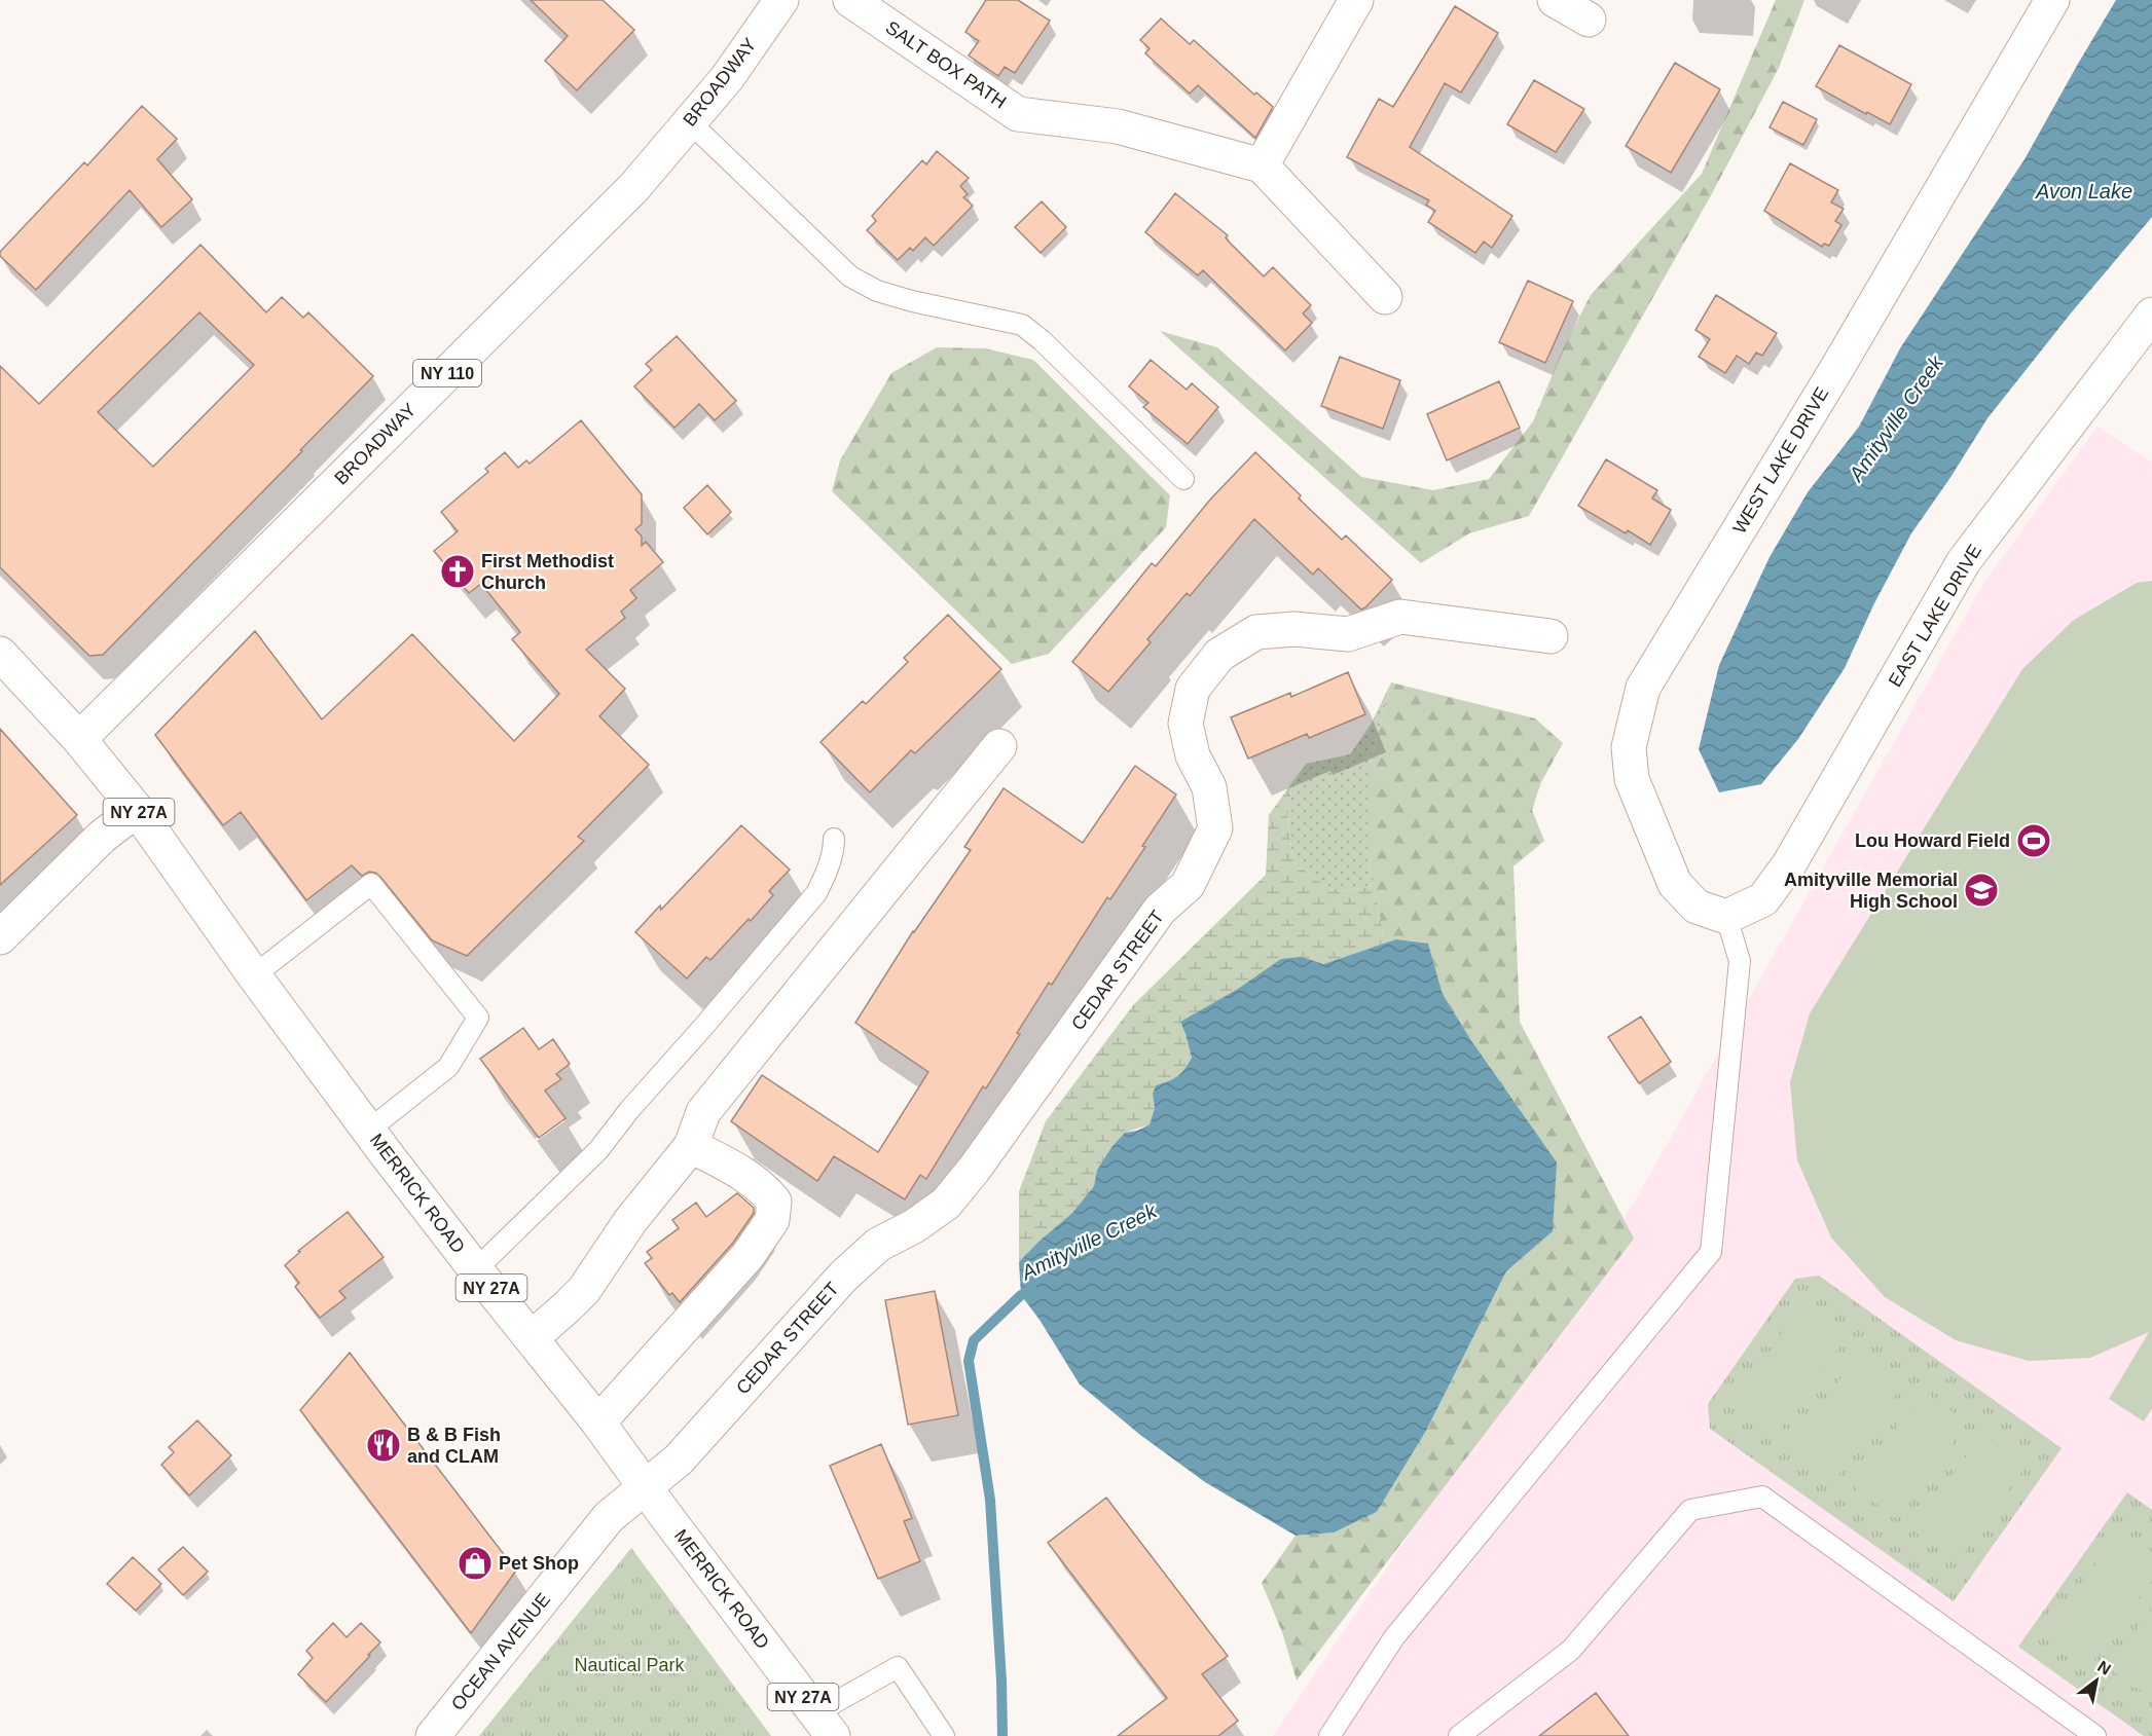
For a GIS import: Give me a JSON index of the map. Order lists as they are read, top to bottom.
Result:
{
  "streets": {
    "street": [
      "SALT BOX PATH",
      "BROADWAY",
      "NY 110",
      "WEST LAKE DRIVE",
      "EAST LAKE DRIVE",
      "NY 27A",
      "CEDAR STREET",
      "MERRICK ROAD",
      "OCEAN AVENUE"
    ]
  },
  "crossings": [
    ["BROADWAY", "MERRICK ROAD"],
    ["WEST LAKE DRIVE", "EAST LAKE DRIVE"],
    ["CEDAR STREET", "MERRICK ROAD"],
    ["CEDAR STREET", "OCEAN AVENUE"],
    ["MERRICK ROAD", "OCEAN AVENUE"]
  ],
  "water": ["Avon Lake", "Amityville Creek"],
  "parks": ["Nautical Park"],
  "places": {
    "church": ["First Methodist Church"],
    "sports": ["Lou Howard Field"],
    "school or university": ["Amityville Memorial High School"],
    "restaurant": ["B & B Fish and CLAM"],
    "shop": ["Pet Shop"]
  },
  "north": "top right"
}
